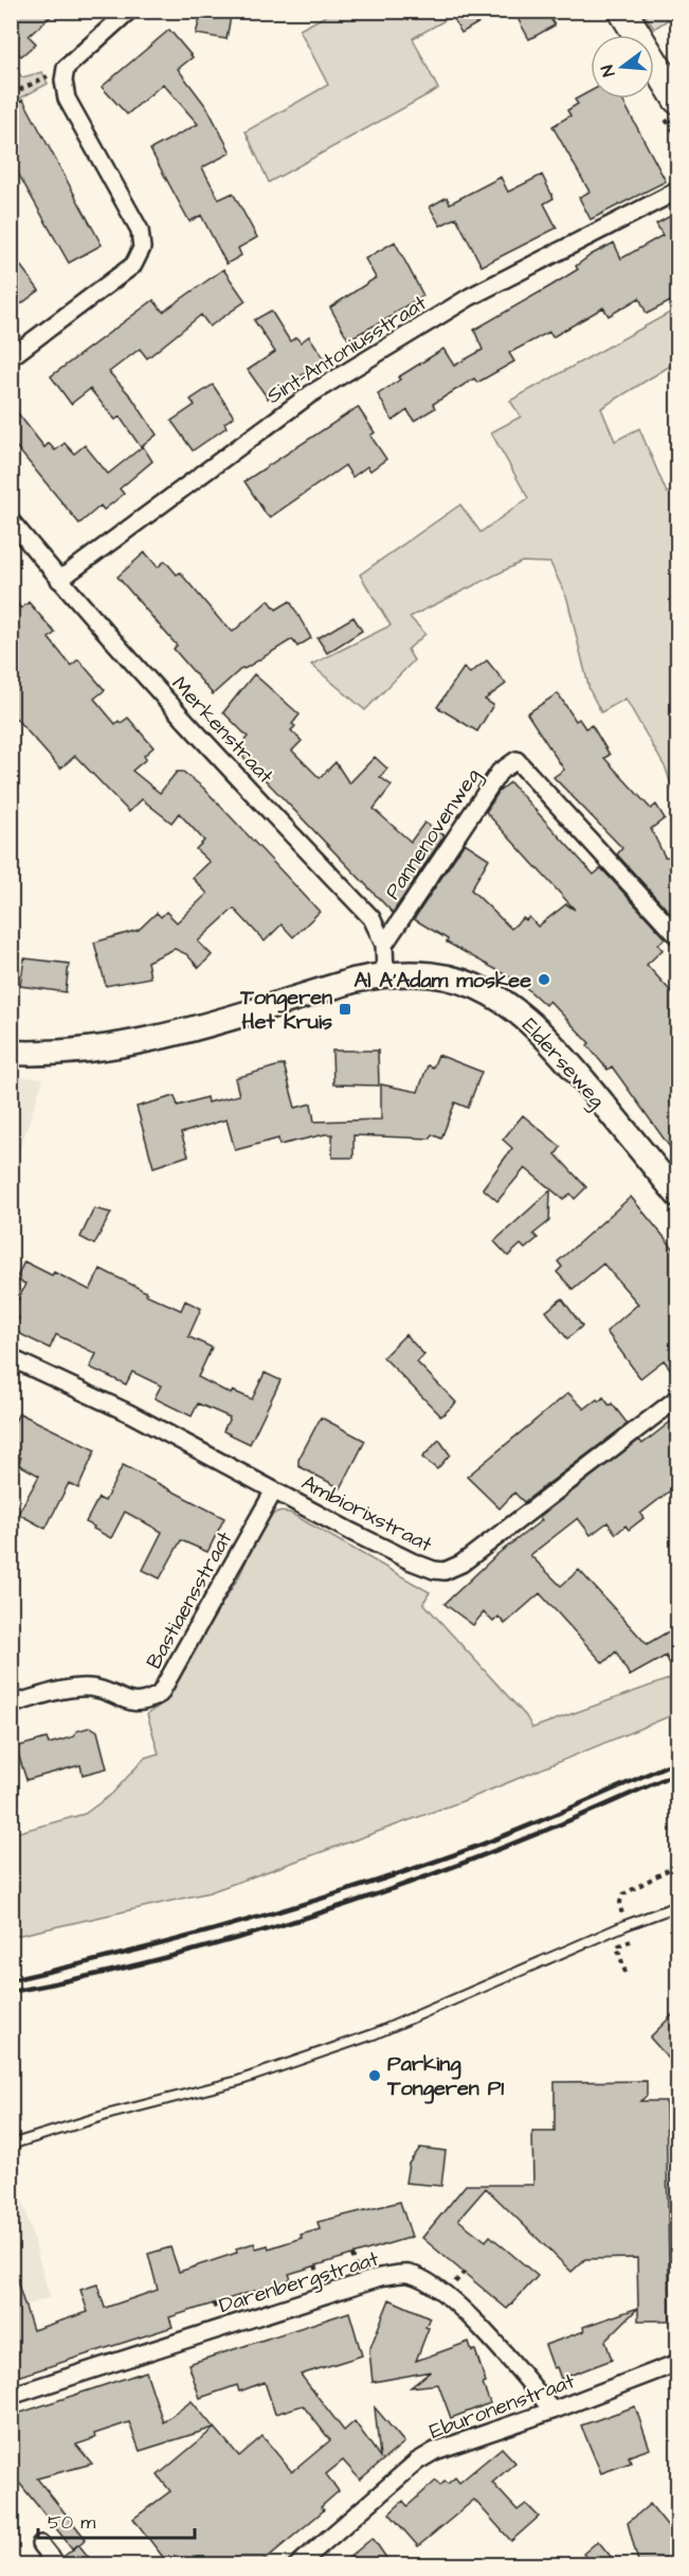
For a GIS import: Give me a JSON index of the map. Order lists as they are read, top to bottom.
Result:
{
  "streets": {
    "main road": ["Elderseweg"],
    "street": [
      "Sint-Antoniusstraat",
      "Merkenstraat",
      "Pannenovenweg",
      "Ambiorixstraat",
      "Bastiaensstraat",
      "Darenbergstraat",
      "Eburonenstraat"
    ]
  },
  "crossings": [
    ["Sint-Antoniusstraat", "Merkenstraat"],
    ["Merkenstraat", "Pannenovenweg"],
    ["Merkenstraat", "Elderseweg"],
    ["Ambiorixstraat", "Bastiaensstraat"],
    ["Darenbergstraat", "Eburonenstraat"]
  ],
  "places": {
    "other": ["Al A’Adam moskee", "Parking Tongeren P1"],
    "transit": ["Tongeren Het Kruis"]
  },
  "scale_bar": "50 m",
  "north": "left"
}
